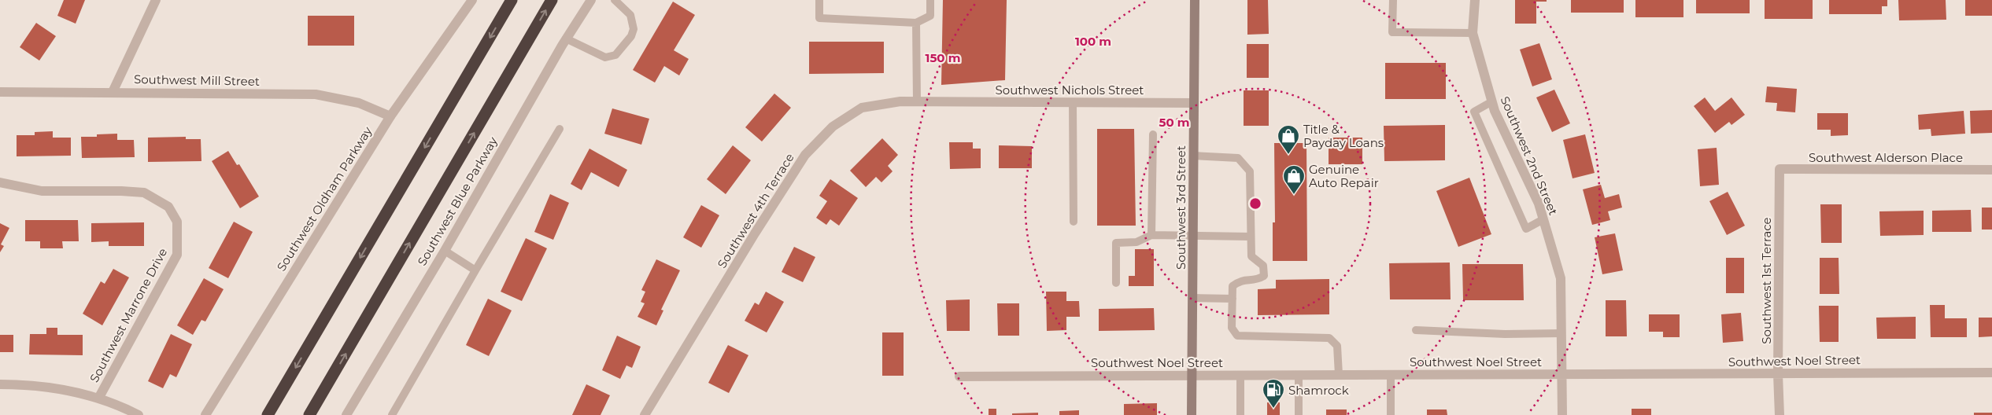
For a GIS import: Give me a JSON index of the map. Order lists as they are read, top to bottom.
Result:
{
  "streets": {
    "main road": ["Southwest 3rd Street"],
    "street": [
      "Southwest Mill Street",
      "Southwest Nichols Street",
      "Southwest 2nd Street",
      "Southwest Alderson Place",
      "Southwest Oldham Parkway",
      "Southwest Blue Parkway",
      "Southwest 4th Terrace",
      "Southwest 1st Terrace",
      "Southwest Marrone Drive",
      "Southwest Noel Street"
    ]
  },
  "crossings": [
    ["Southwest Mill Street", "Southwest Oldham Parkway"],
    ["Southwest Nichols Street", "Southwest 3rd Street"],
    ["Southwest Nichols Street", "Southwest 4th Terrace"],
    ["Southwest 2nd Street", "Southwest Noel Street"],
    ["Southwest Alderson Place", "Southwest 1st Terrace"],
    ["Southwest 3rd Street", "Southwest Noel Street"],
    ["Southwest 1st Terrace", "Southwest Noel Street"]
  ],
  "places": {
    "shop": ["Title & Payday Loans", "Genuine Auto Repair"],
    "fuel station": ["Shamrock"]
  },
  "rings": ["100 m", "150 m", "50 m"]
}
